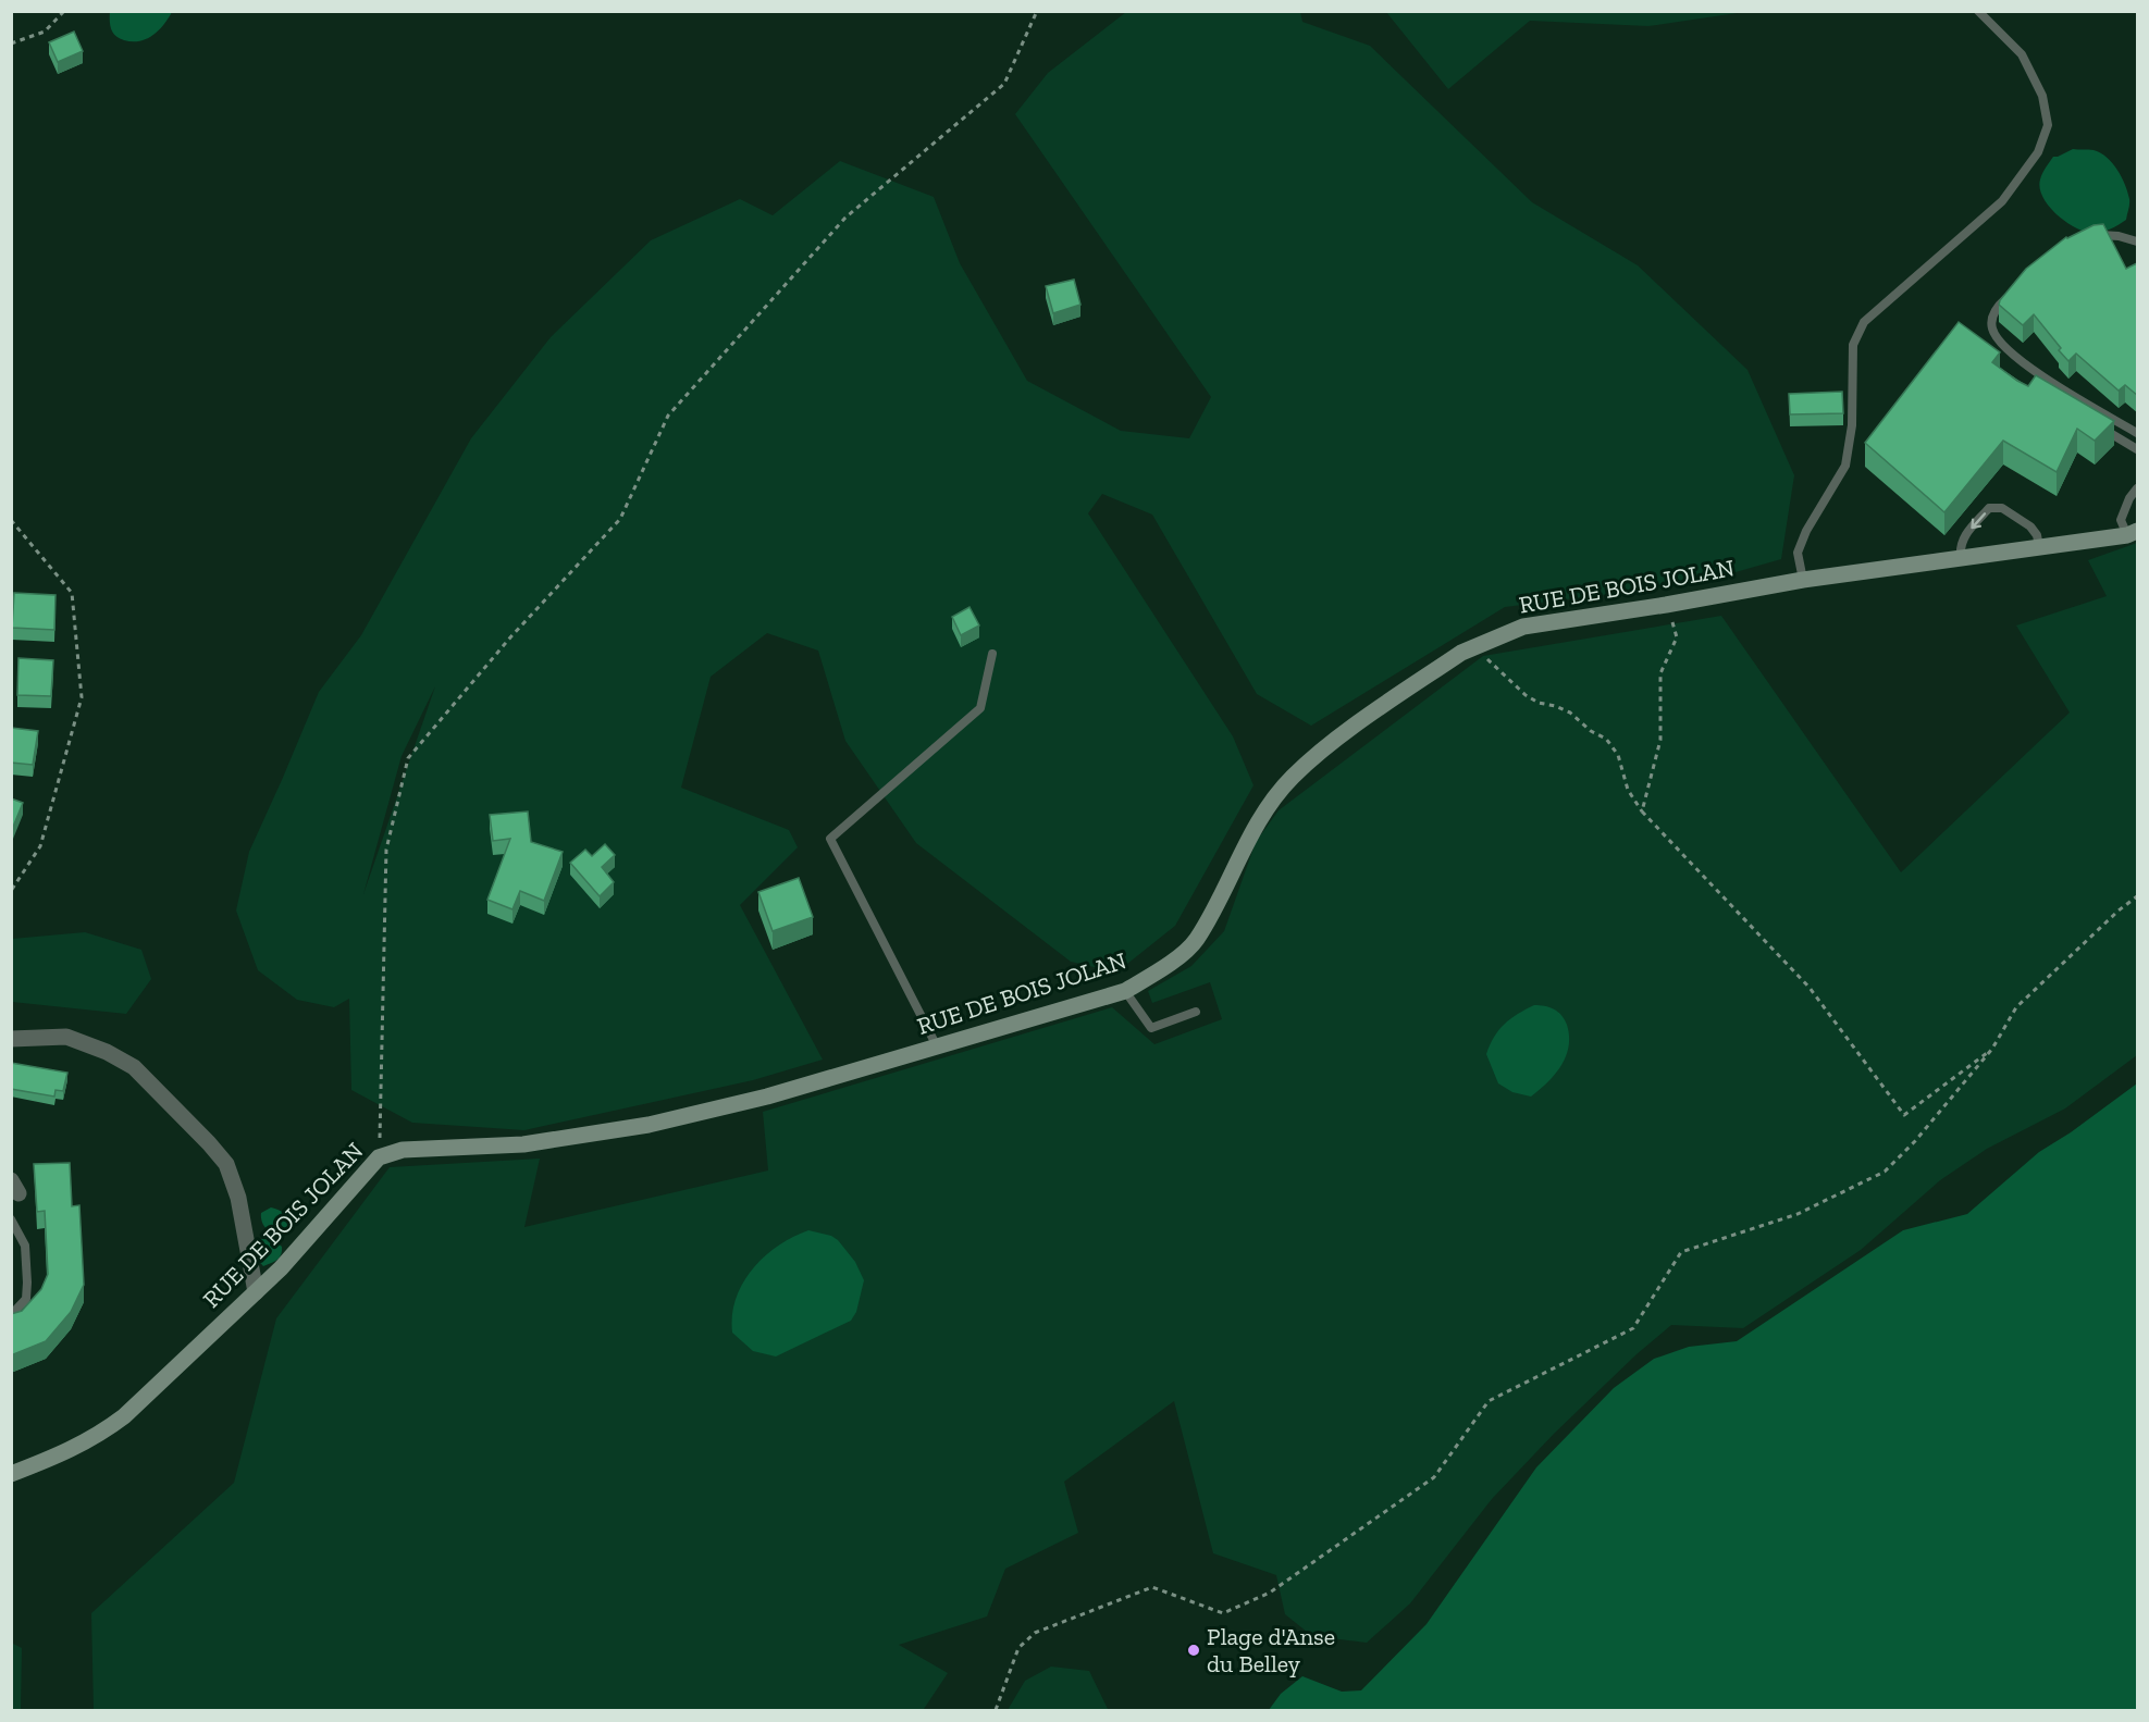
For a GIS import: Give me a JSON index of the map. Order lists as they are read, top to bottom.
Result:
{
  "streets": {
    "street": ["RUE DE BOIS JOLAN"]
  },
  "places": ["Plage d'Anse du Belley"]
}
